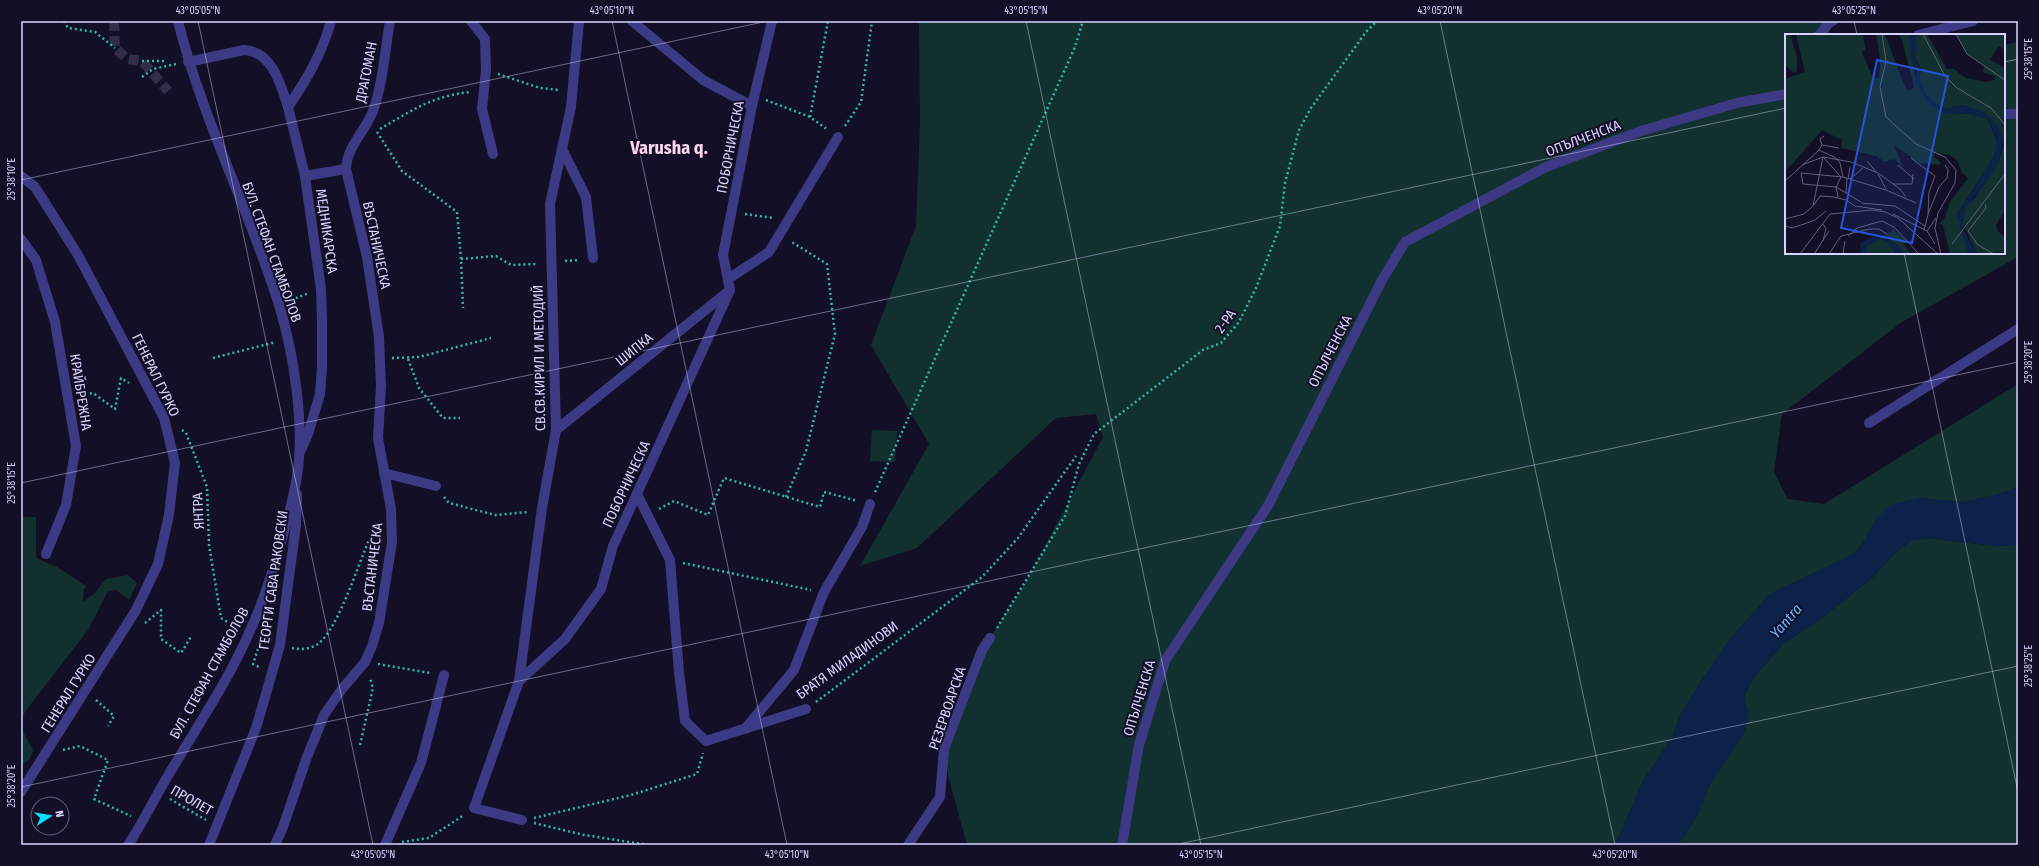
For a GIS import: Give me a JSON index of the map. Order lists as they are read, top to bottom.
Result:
{
  "streets": {
    "street": [
      "ДРАГОМАН",
      "ОПЪЛЧЕНСКА",
      "ПОБОРНИЧЕСКА",
      "МЕДНИКАРСКА",
      "ВЪСТАНИЧЕСКА",
      "БУЛ. СТЕФАН СТАМБОЛОВ",
      "ШИПКА",
      "СВ.СВ.КИРИЛ И МЕТОДИЙ",
      "ГЕНЕРАЛ ГУРКО",
      "КРАЙБРЕЖНА",
      "ГЕОРГИ САВА РАКОВСКИ",
      "БРАТЯ МИЛАДИНОВИ",
      "РЕЗЕРВОАРСКА"
    ],
    "path": ["2-РА", "ЯНТРА", "ПРОЛЕТ"]
  },
  "crossings": [
    ["ДРАГОМАН", "ВЪСТАНИЧЕСКА"],
    ["ПОБОРНИЧЕСКА", "ШИПКА"],
    ["ПОБОРНИЧЕСКА", "СВ.СВ.КИРИЛ И МЕТОДИЙ"],
    ["МЕДНИКАРСКА", "БУЛ. СТЕФАН СТАМБОЛОВ"],
    ["БУЛ. СТЕФАН СТАМБОЛОВ", "ГЕОРГИ САВА РАКОВСКИ"],
    ["БУЛ. СТЕФАН СТАМБОЛОВ", "ПРОЛЕТ"],
    ["2-РА", "РЕЗЕРВОАРСКА"],
    ["ШИПКА", "СВ.СВ.КИРИЛ И МЕТОДИЙ"],
    ["ГЕНЕРАЛ ГУРКО", "ЯНТРА"],
    ["ГЕОРГИ САВА РАКОВСКИ", "ПРОЛЕТ"]
  ],
  "districts": ["Varusha q."],
  "water": ["Yantra"],
  "north": "right",
  "coordinates": [
    "43°05'05\"N",
    "43°05'10\"N",
    "43°05'15\"N",
    "43°05'20\"N",
    "43°05'25\"N",
    "25°38'15\"E",
    "25°38'10\"E",
    "25°38'20\"E",
    "25°38'25\"E"
  ]
}
